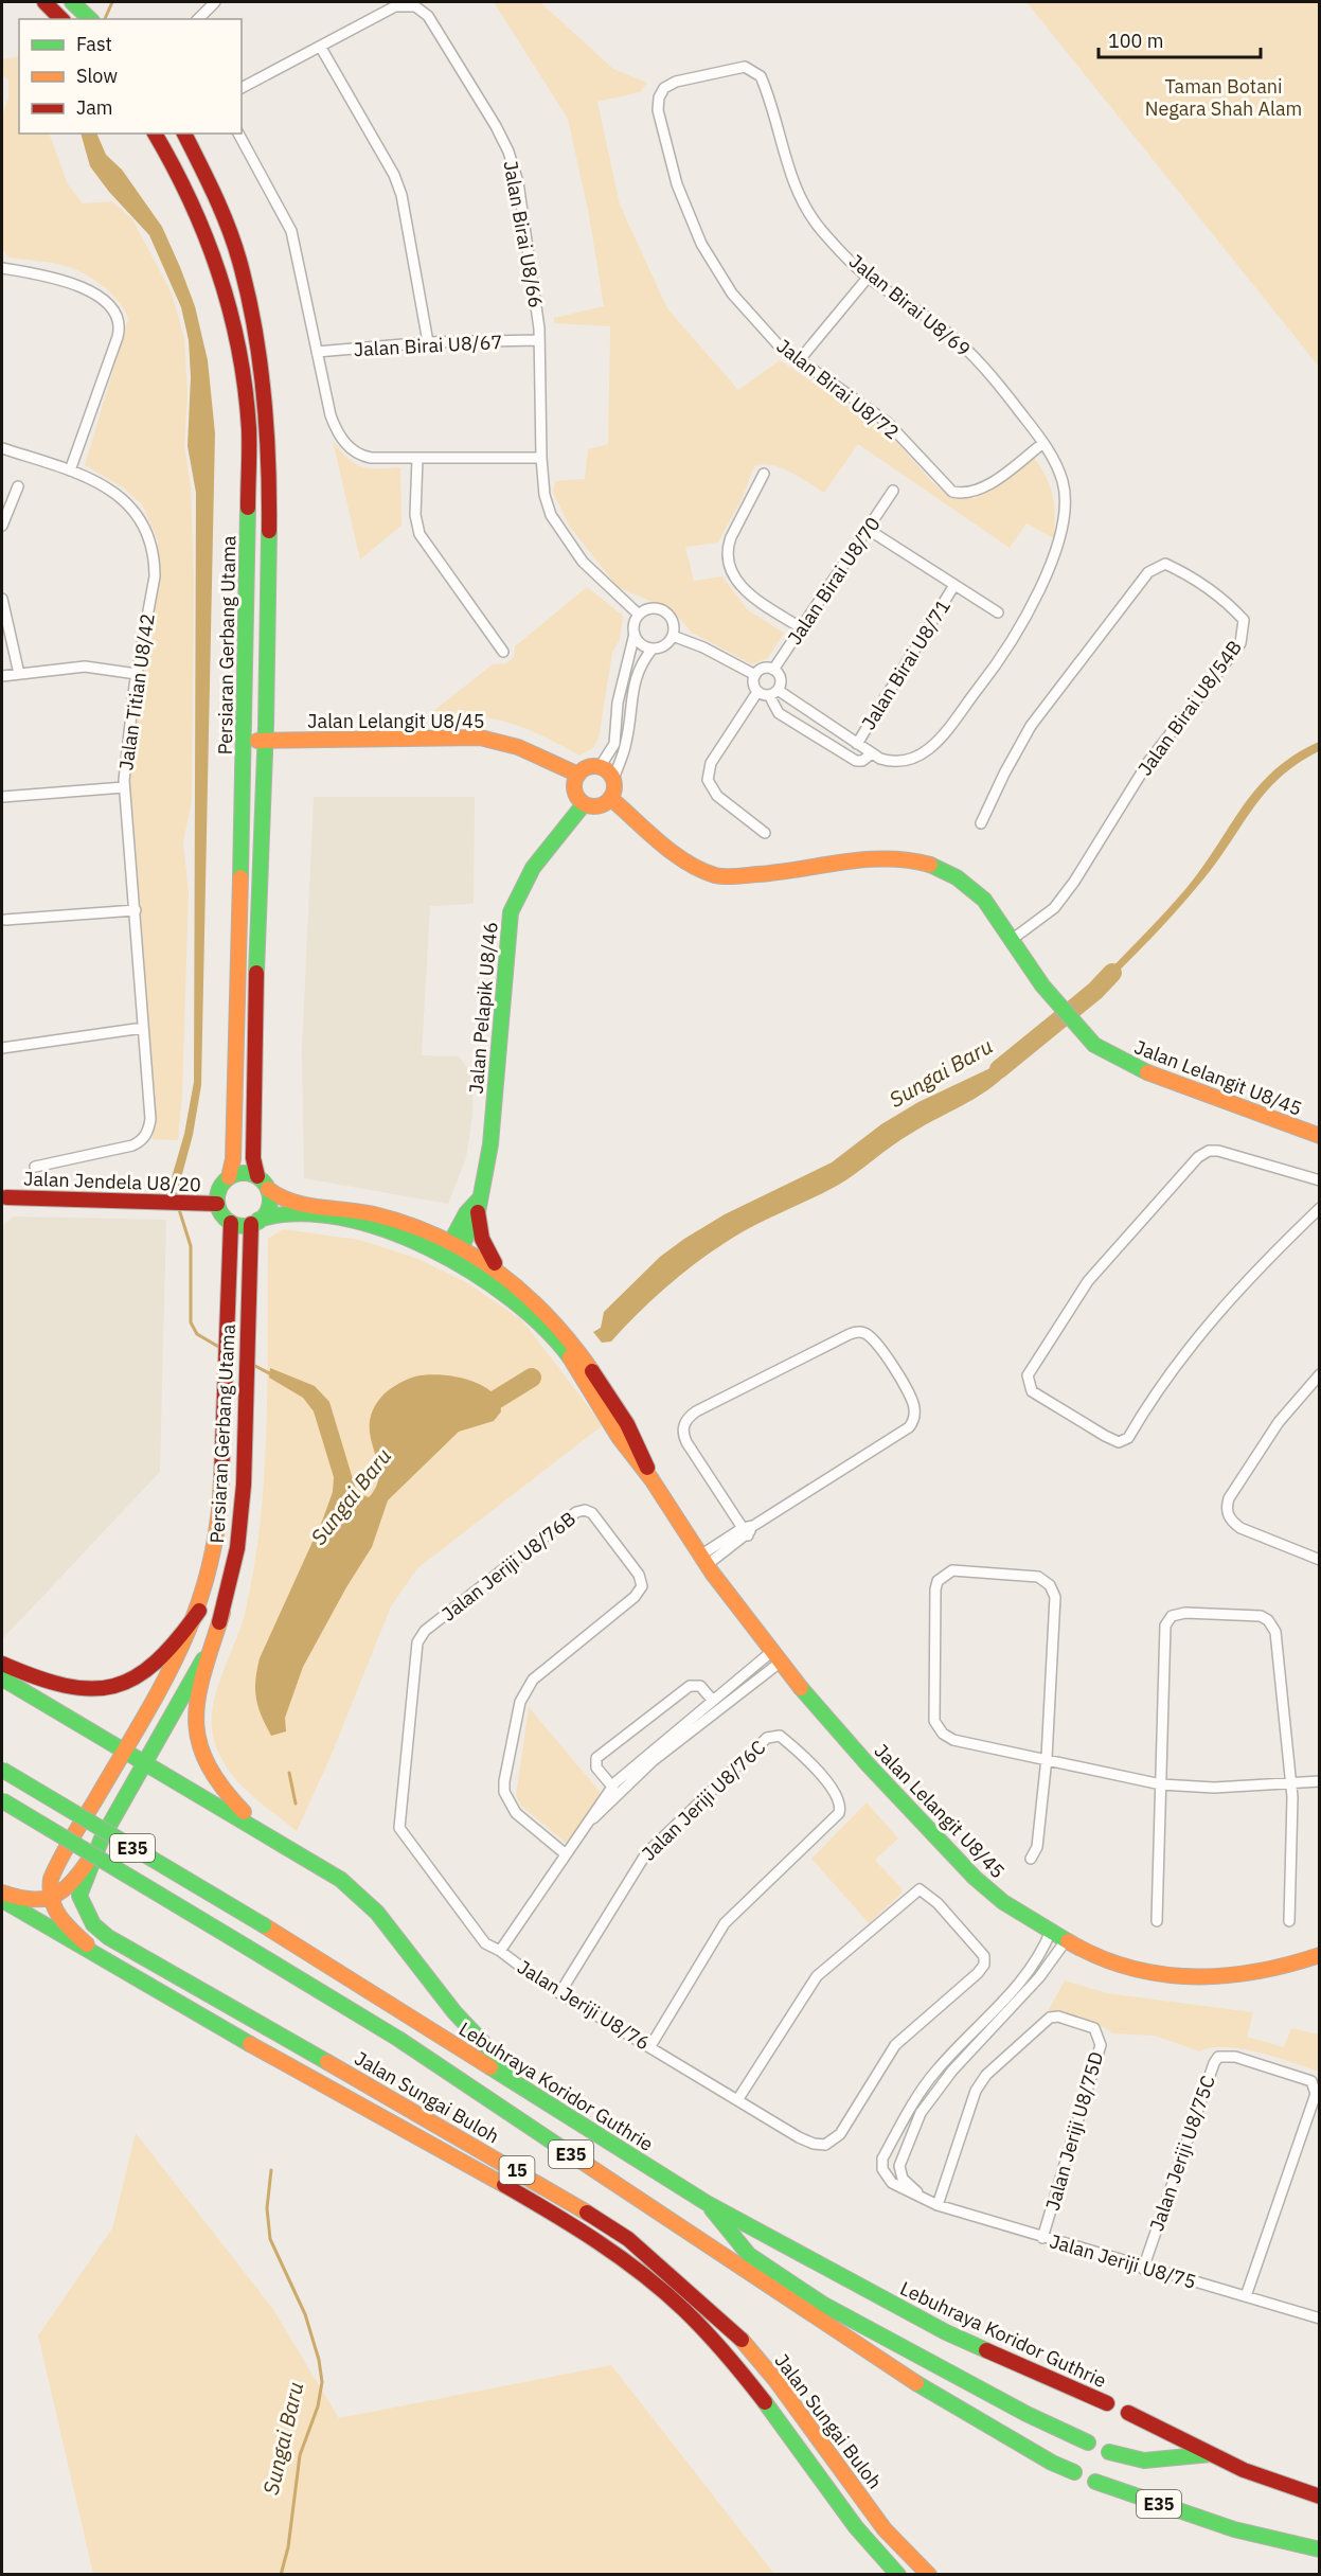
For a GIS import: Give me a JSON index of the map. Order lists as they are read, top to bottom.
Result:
{
  "streets": {
    "main road": [
      "Persiaran Gerbang Utama",
      "Jalan Lelangit U8/45",
      "Jalan Pelapik U8/46",
      "Jalan Jendela U8/20",
      "E35",
      "Lebuhraya Koridor Guthrie",
      "Jalan Sungai Buloh",
      "15"
    ],
    "street": [
      "Jalan Birai U8/66",
      "Jalan Birai U8/69",
      "Jalan Birai U8/67",
      "Jalan Birai U8/72",
      "Jalan Birai U8/70",
      "Jalan Birai U8/71",
      "Jalan Titian U8/42",
      "Jalan Birai U8/54B",
      "Jalan Jeriji U8/76B",
      "Jalan Jeriji U8/76C",
      "Jalan Jeriji U8/76",
      "Jalan Jeriji U8/75D",
      "Jalan Jeriji U8/75C",
      "Jalan Jeriji U8/75"
    ]
  },
  "crossings": [
    ["Jalan Birai U8/66", "Jalan Birai U8/67"],
    ["Jalan Birai U8/69", "Jalan Birai U8/72"],
    ["Jalan Birai U8/69", "Jalan Birai U8/70"],
    ["Jalan Birai U8/69", "Jalan Birai U8/71"],
    ["Jalan Birai U8/70", "Jalan Birai U8/71"],
    ["Persiaran Gerbang Utama", "Jalan Lelangit U8/45"],
    ["Persiaran Gerbang Utama", "Jalan Jendela U8/20"],
    ["Persiaran Gerbang Utama", "Jalan Sungai Buloh"],
    ["Jalan Birai U8/54B", "Jalan Lelangit U8/45"],
    ["Jalan Lelangit U8/45", "Jalan Pelapik U8/46"],
    ["Jalan Lelangit U8/45", "Jalan Jendela U8/20"],
    ["Jalan Lelangit U8/45", "Jalan Jeriji U8/76"],
    ["Jalan Lelangit U8/45", "Jalan Jeriji U8/75"],
    ["Jalan Jeriji U8/76B", "Jalan Jeriji U8/76"],
    ["Jalan Jeriji U8/76C", "Jalan Jeriji U8/76"],
    ["Jalan Jeriji U8/75D", "Jalan Jeriji U8/75"],
    ["Jalan Jeriji U8/75C", "Jalan Jeriji U8/75"]
  ],
  "water": ["Sungai Baru"],
  "parks": ["Taman Botani Negara Shah Alam"],
  "legend": ["Fast", "Slow", "Jam"],
  "scale_bar": "100 m"
}
